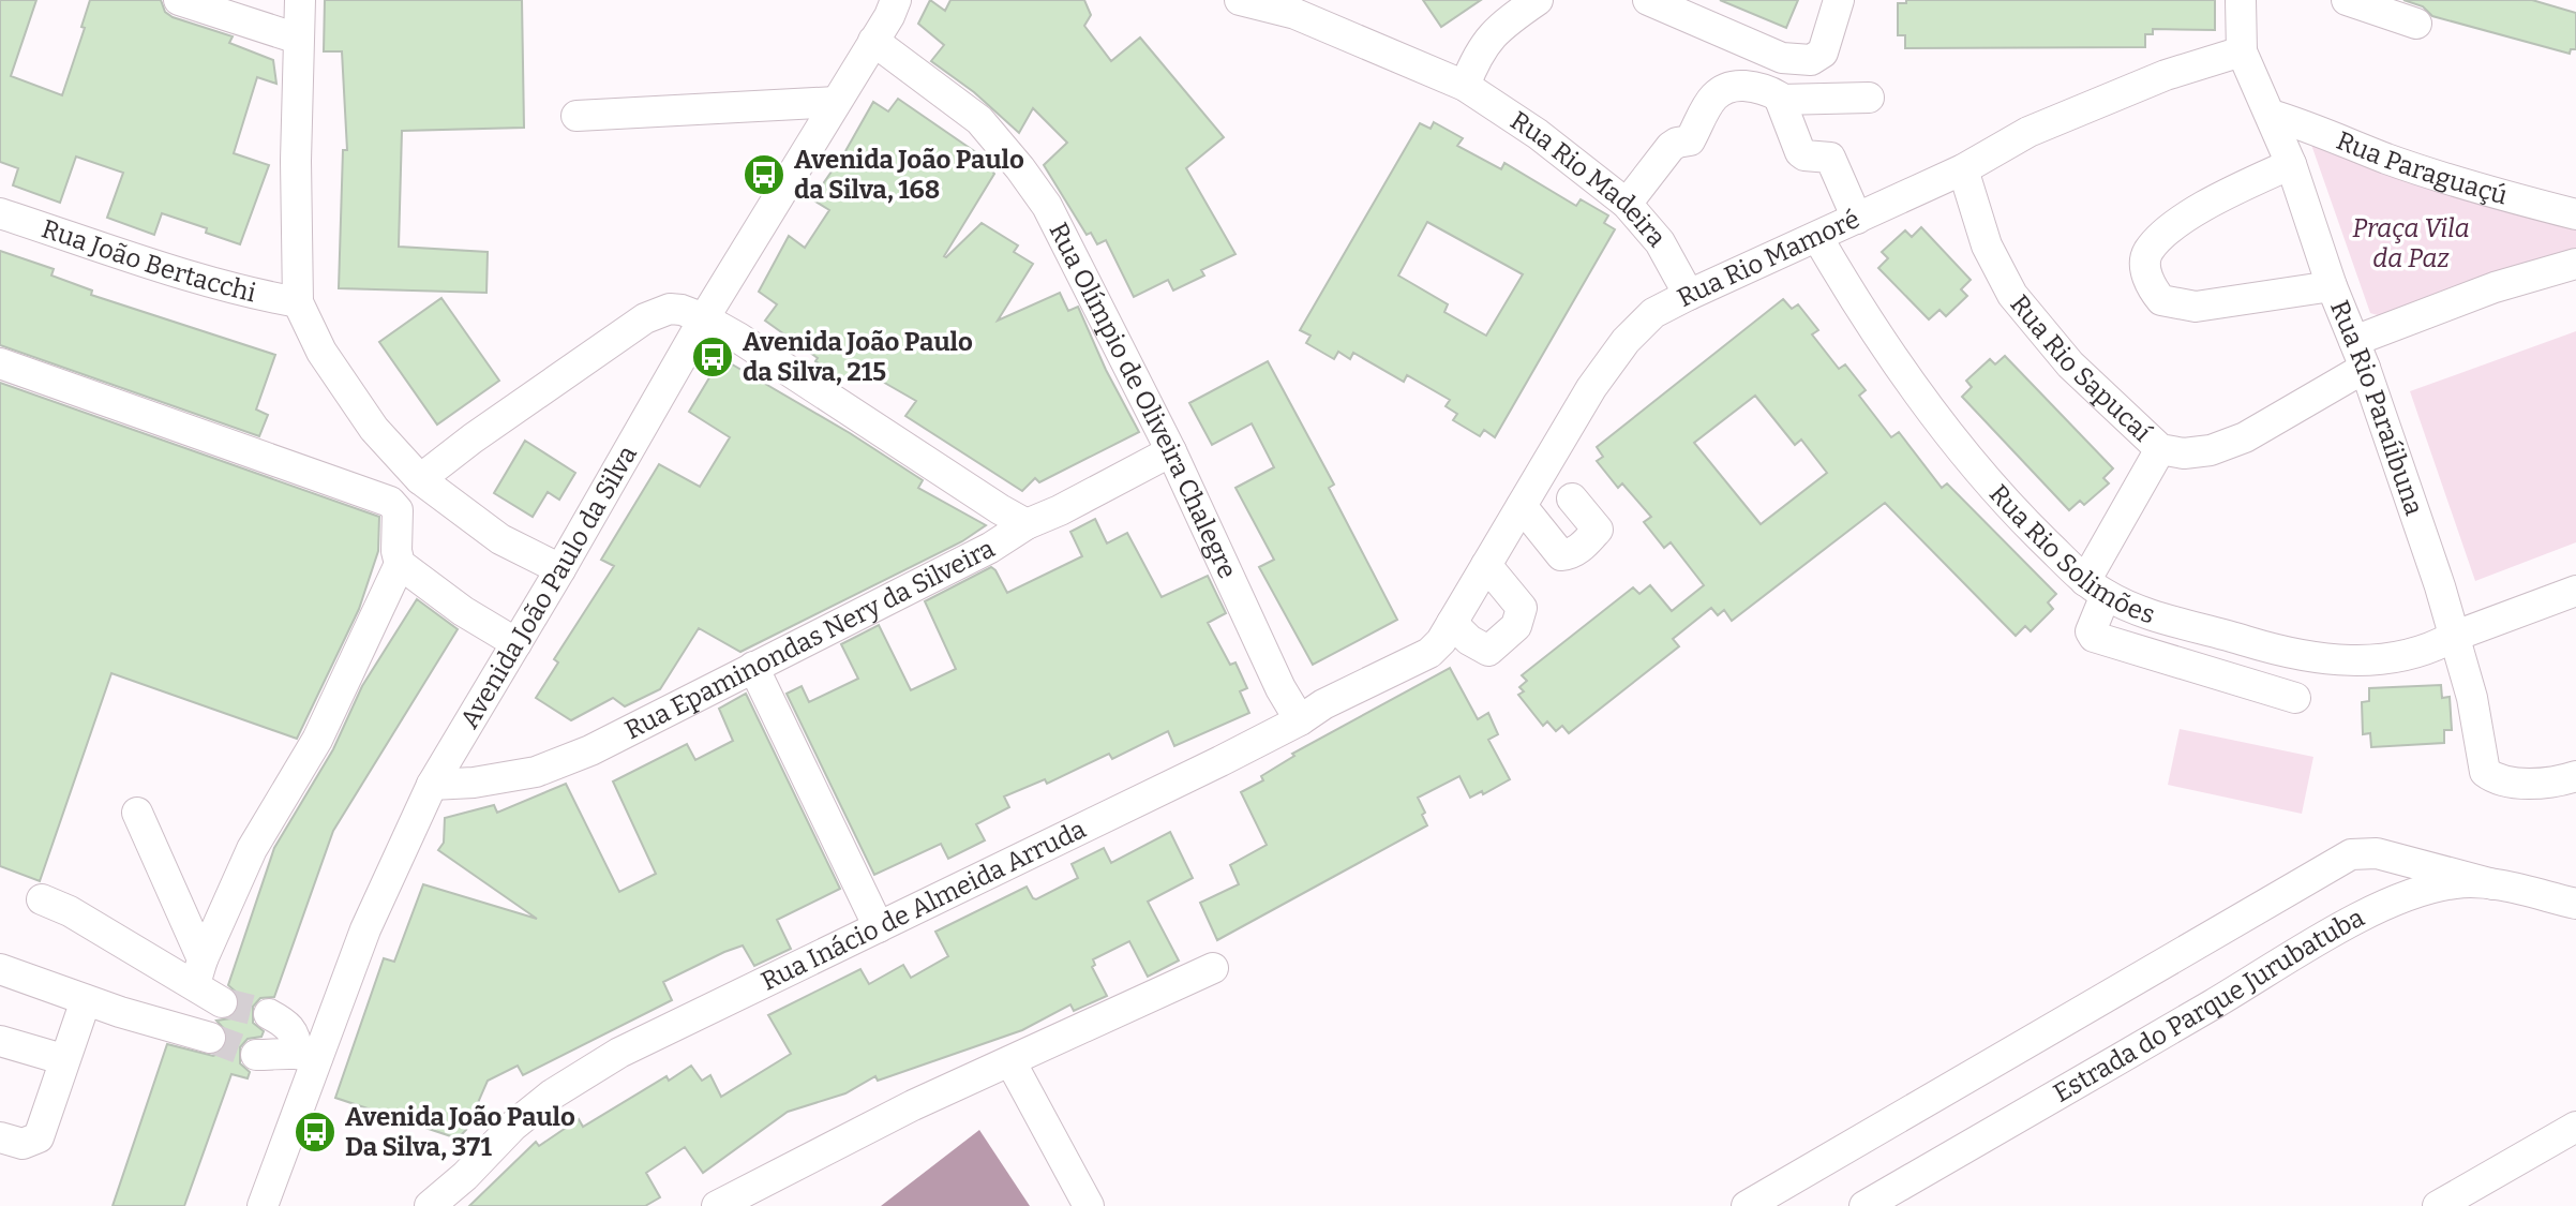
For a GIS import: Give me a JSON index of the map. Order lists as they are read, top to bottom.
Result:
{
  "streets": {
    "street": [
      "Rua Paraguaçú",
      "Rua Rio Madeira",
      "Rua Rio Mamoré",
      "Rua João Bertacchi",
      "Rua Rio Sapucaí",
      "Rua Olímpio de Oliveira Chalegre",
      "Rua Rio Paraíibuna",
      "Rua Rio Solimões",
      "Avenida João Paulo da Silva",
      "Rua Epaminondas Nery da Silveira",
      "Rua Inácio de Almeida Arruda",
      "Estrada do Parque Jurubatuba"
    ]
  },
  "crossings": [
    ["Rua Paraguaçú", "Rua Rio Paraíibuna"],
    ["Rua Rio Madeira", "Rua Rio Mamoré"],
    ["Rua Rio Mamoré", "Rua Rio Sapucaí"],
    ["Rua Rio Mamoré", "Rua Rio Paraíibuna"],
    ["Rua Rio Mamoré", "Rua Rio Solimões"],
    ["Rua Rio Mamoré", "Rua Inácio de Almeida Arruda"],
    ["Rua Rio Sapucaí", "Rua Rio Paraíibuna"],
    ["Rua Olímpio de Oliveira Chalegre", "Avenida João Paulo da Silva"],
    ["Rua Olímpio de Oliveira Chalegre", "Rua Epaminondas Nery da Silveira"],
    ["Rua Olímpio de Oliveira Chalegre", "Rua Inácio de Almeida Arruda"],
    ["Rua Rio Paraíibuna", "Rua Rio Solimões"],
    ["Avenida João Paulo da Silva", "Rua Epaminondas Nery da Silveira"]
  ],
  "parks": ["Praça Vila da Paz"],
  "places": {
    "bus stop": ["Avenida João Paulo da Silva, 168", "Avenida João Paulo da Silva, 215", "Avenida João Paulo Da Silva, 371"]
  }
}
